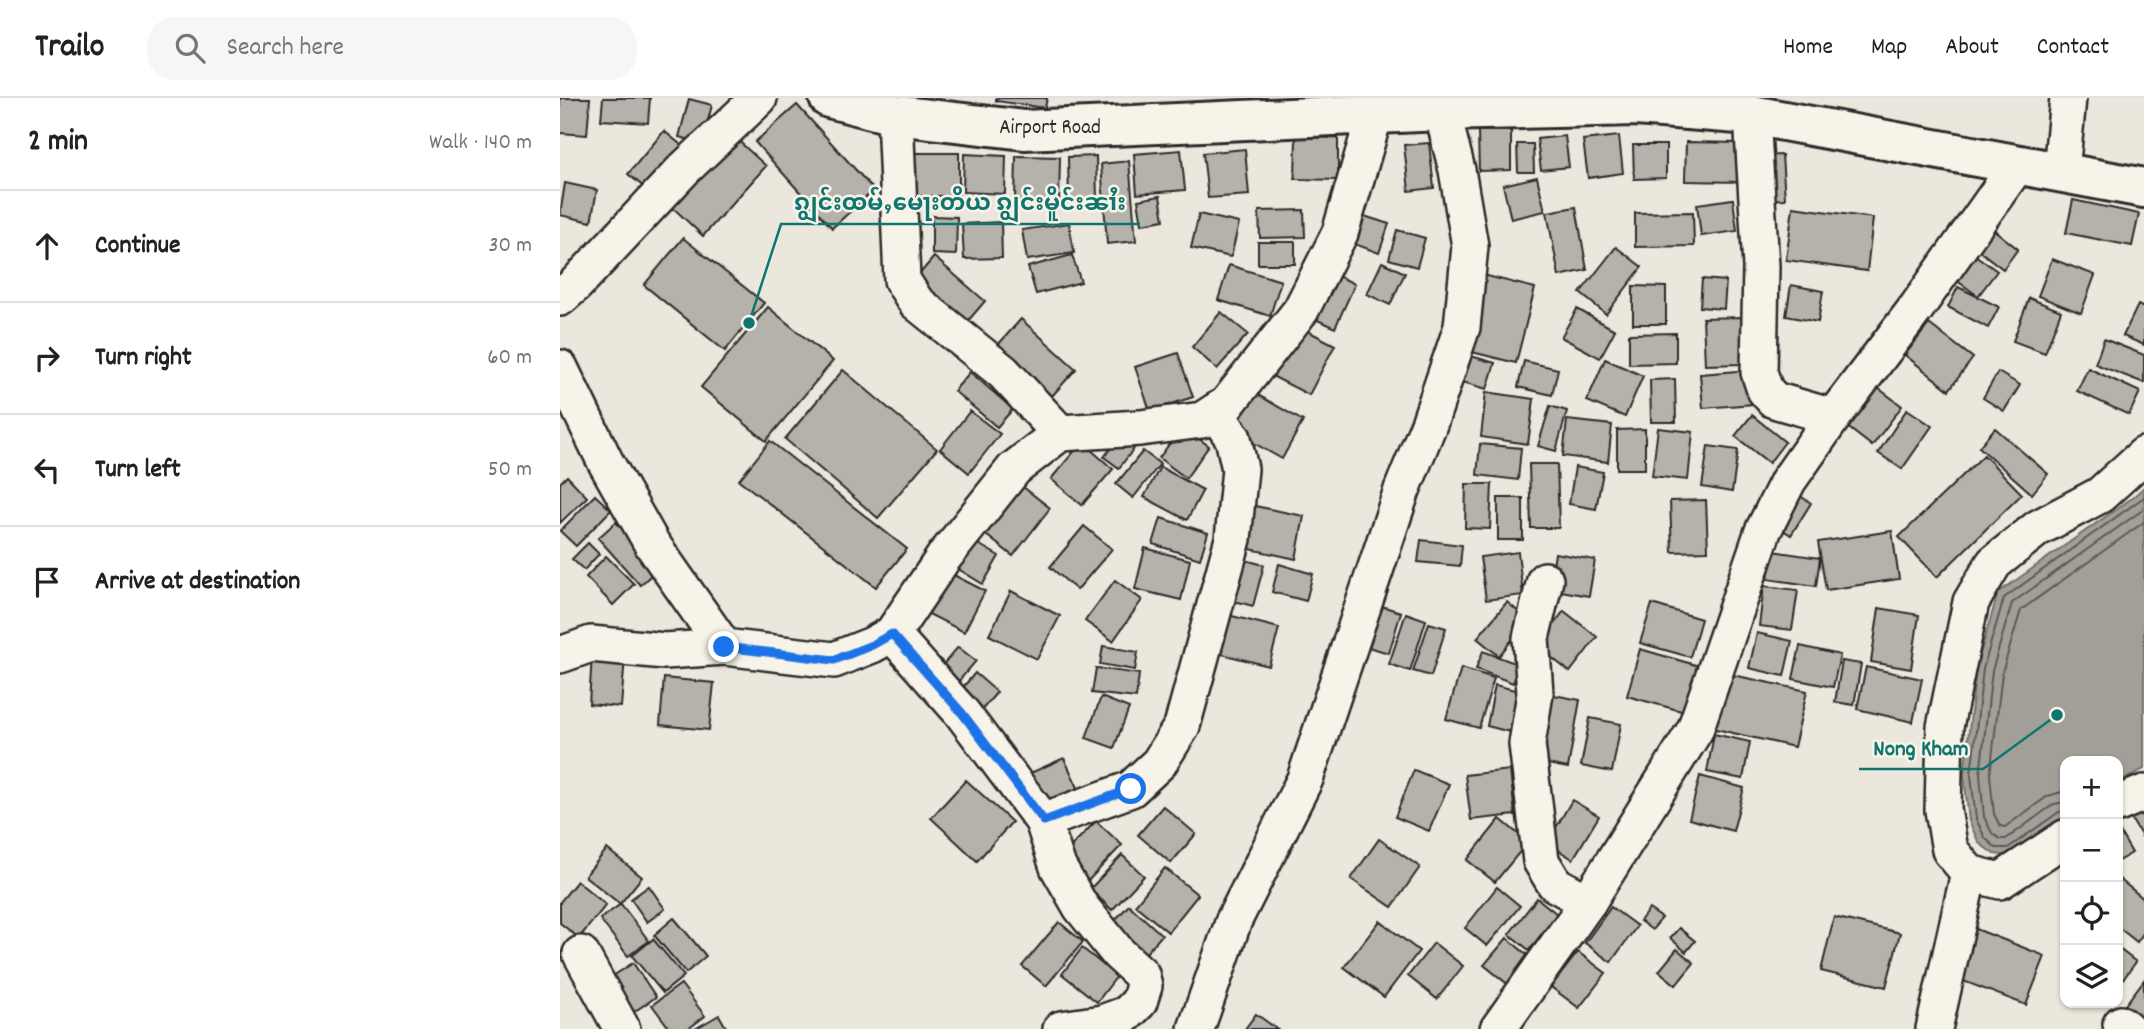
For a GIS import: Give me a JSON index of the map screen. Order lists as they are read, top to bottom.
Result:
{
  "streets": {
    "highway": ["Airport Road"]
  },
  "places": ["ၵျွင်းထမ်ႇမေႃးတိယ ၵျွင်းမိူင်းၼၢႆး", "Nong Kham"],
  "page": {
    "header": "Trailo",
    "search": "Search here",
    "nav": [
      "Home",
      "Map",
      "About",
      "Contact"
    ],
    "heading": ["2 min", "Walk · 140 m"],
    "list": [
      ["Continue", "30 m"],
      ["Turn right", "60 m"],
      ["Turn left", "50 m"],
      "Arrive at destination"
    ],
    "map_buttons": ["+", "−"]
  }
}
